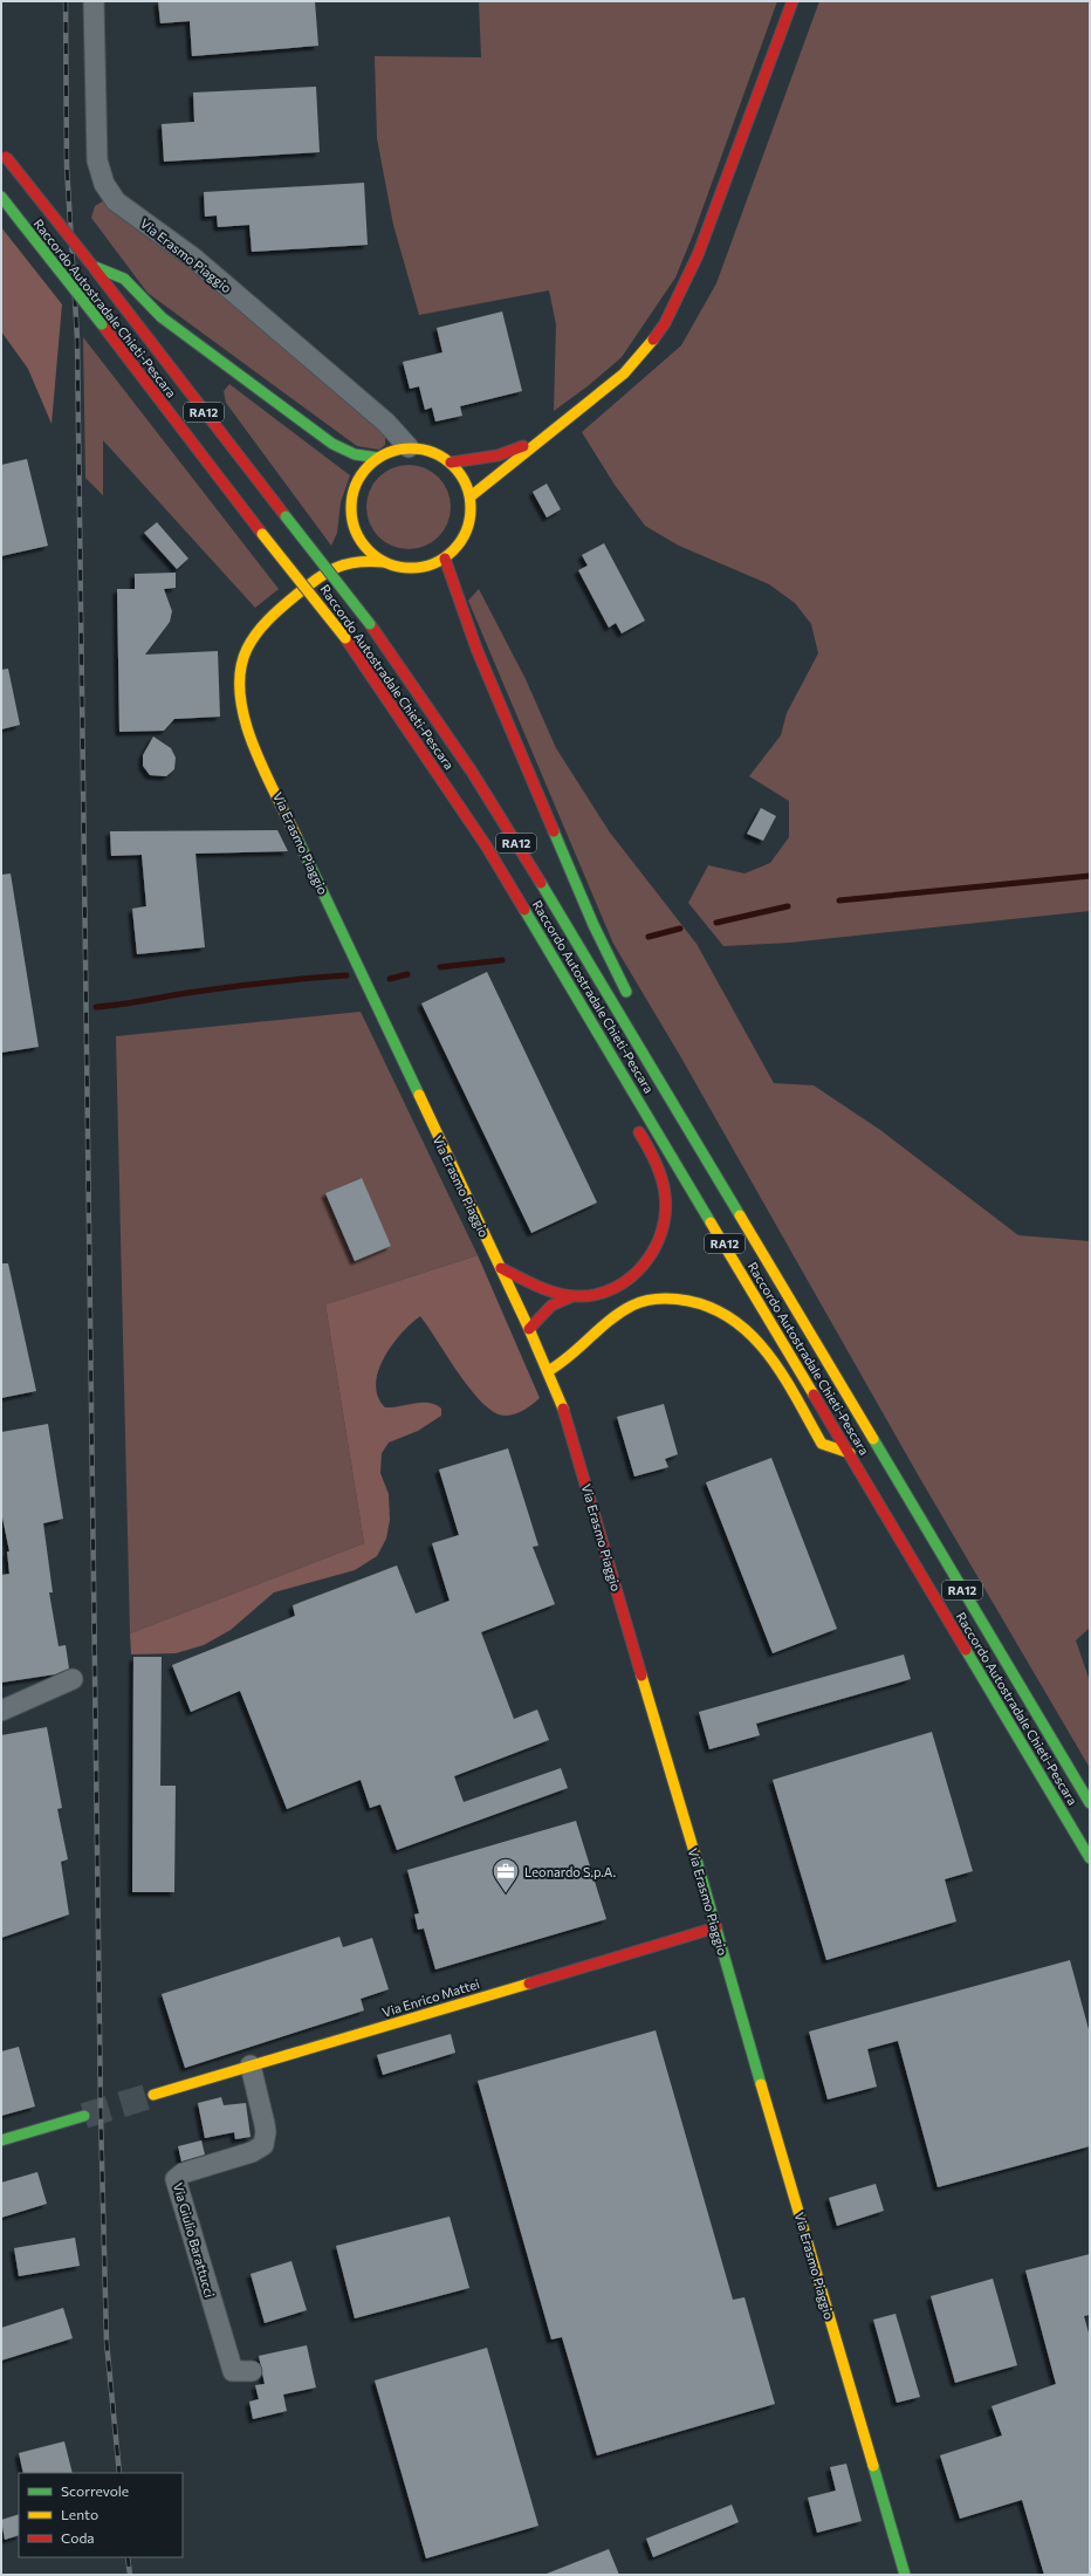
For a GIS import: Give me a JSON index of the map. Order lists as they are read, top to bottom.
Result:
{
  "streets": {
    "main road": [
      "Via Erasmo Piaggio",
      "Raccordo Autostradale Chieti-Pescara",
      "RA12",
      "Via Enrico Mattei"
    ],
    "street": ["Via Giulio Barattucci"]
  },
  "crossings": [
    ["Via Erasmo Piaggio", "Via Enrico Mattei"],
    ["Via Enrico Mattei", "Via Giulio Barattucci"]
  ],
  "places": {
    "office": ["Leonardo S.p.A."]
  },
  "legend": ["Scorrevole", "Lento", "Coda"]
}
